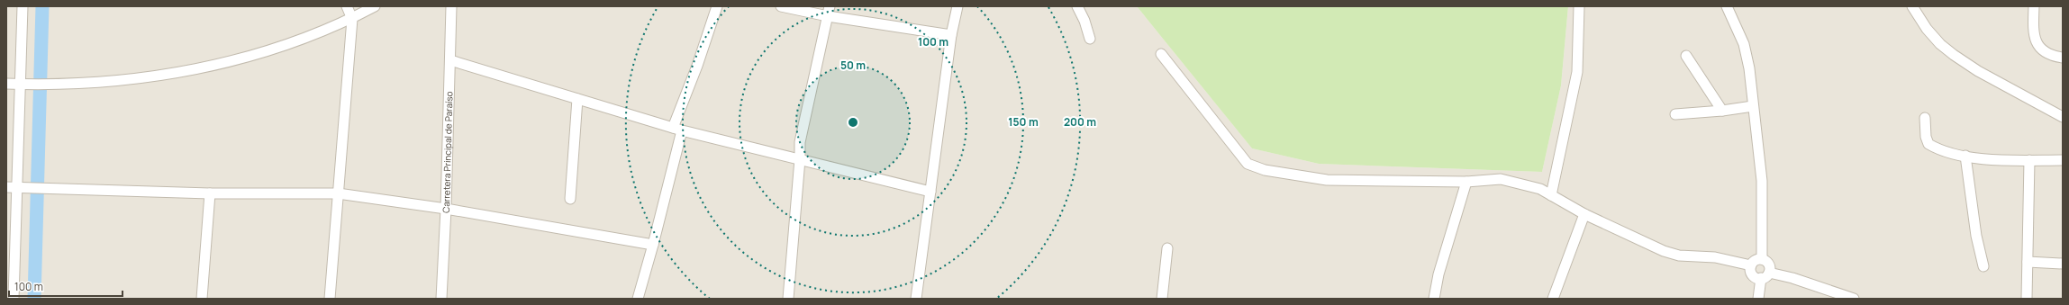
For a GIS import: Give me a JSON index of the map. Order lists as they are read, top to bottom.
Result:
{
  "streets": {
    "street": ["Carretera Principal de Paraíso"]
  },
  "scale_bar": "100 m",
  "rings": [
    "100 m",
    "50 m",
    "150 m",
    "200 m"
  ]
}
